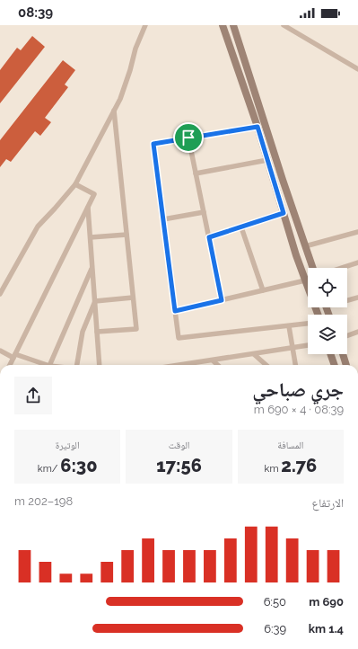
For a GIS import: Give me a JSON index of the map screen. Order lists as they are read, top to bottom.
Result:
{
  "page": {
    "status": "08:39",
    "heading": ["جري صباحي", "08:39 · 4 × 690 m"],
    "stats": [
      ["المسافة", "2.76 km"],
      ["الوقت", "17:56"],
      ["الوتيرة", "6:30 /km"]
    ],
    "chart": ["الارتفاع", "198–202 m"],
    "list": [
      {
        "name": "690 m",
        "note": "6:50"
      },
      {
        "name": "1.4 km",
        "note": "6:39"
      }
    ]
  }
}
